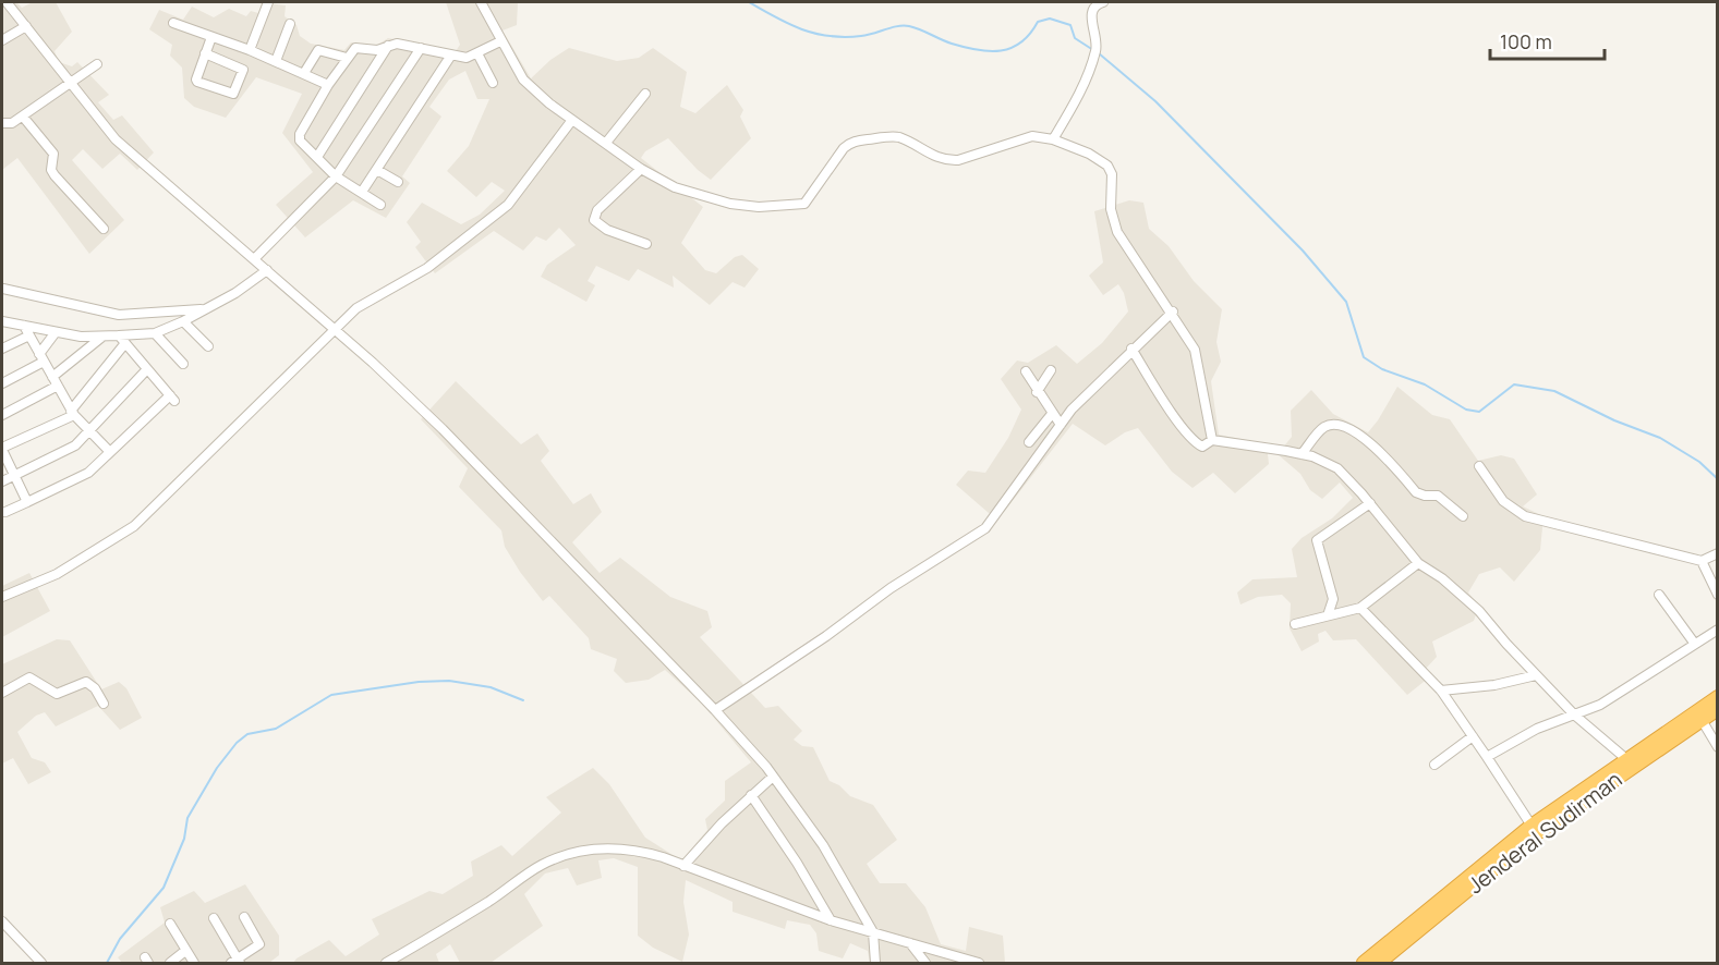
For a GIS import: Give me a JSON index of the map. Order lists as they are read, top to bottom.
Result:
{
  "streets": {
    "highway": ["Jenderal Sudirman"]
  },
  "scale_bar": "100 m"
}
